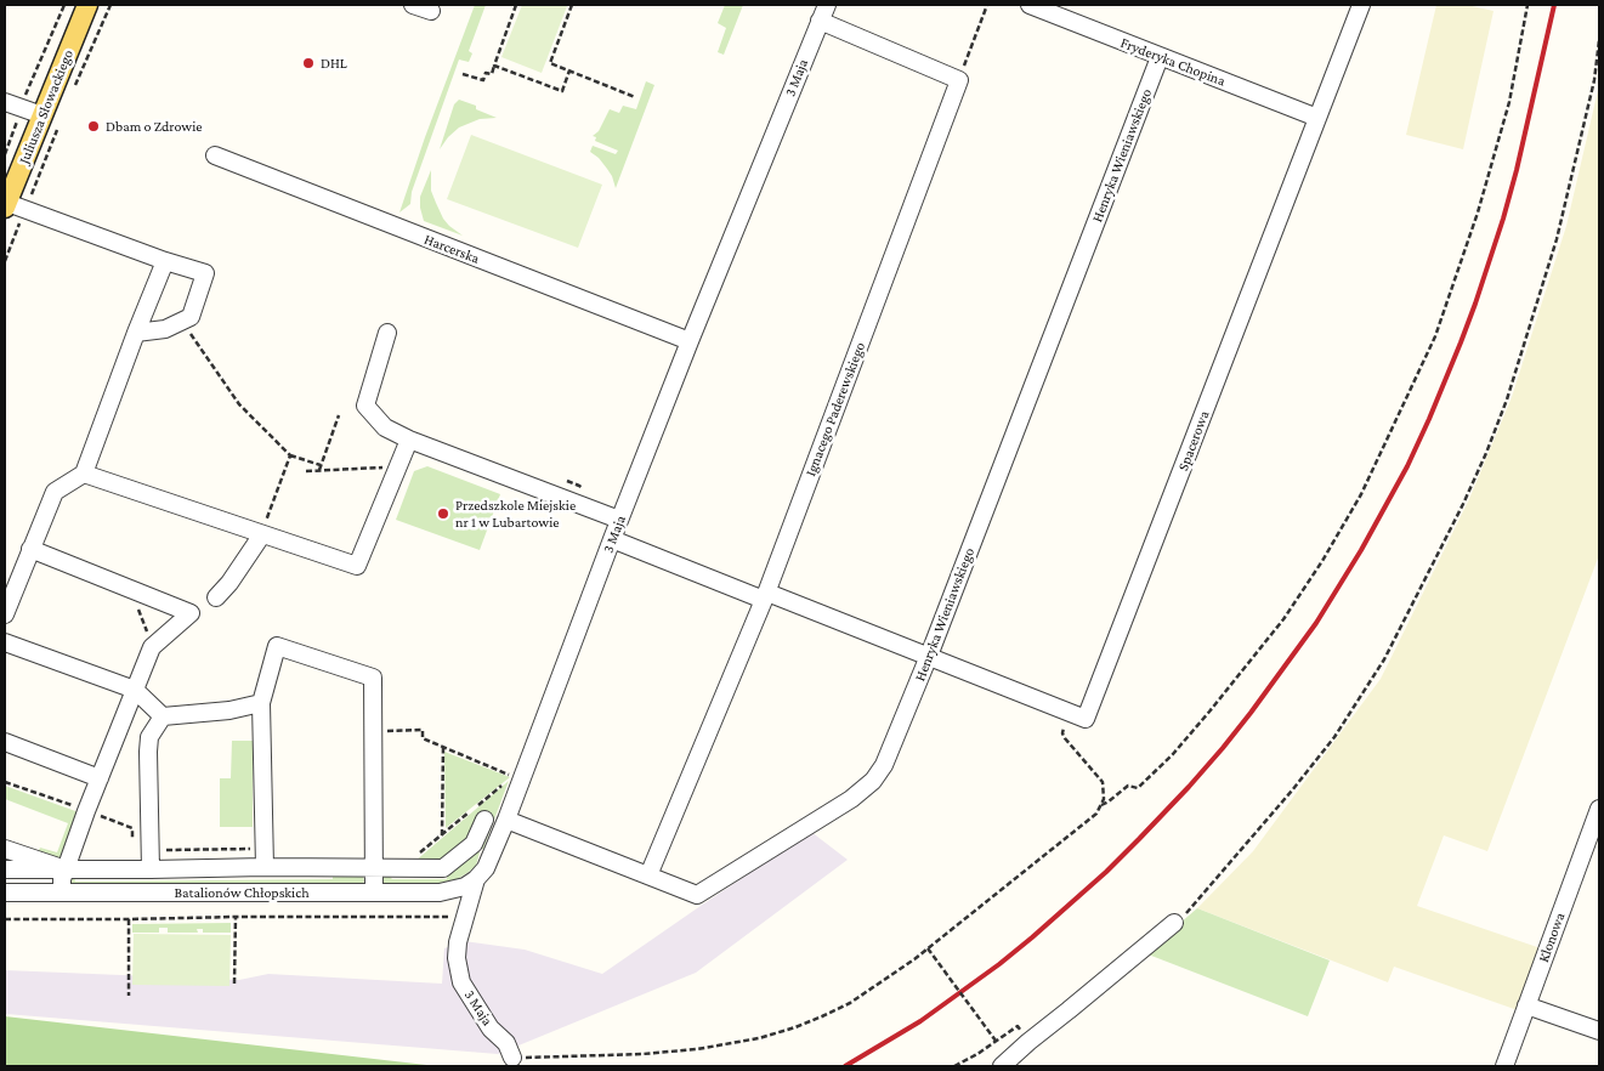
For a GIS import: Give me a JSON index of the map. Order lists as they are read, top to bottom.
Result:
{
  "streets": {
    "main road": ["Juliusza Słowackiego"],
    "street": [
      "Fryderyka Chopina",
      "3 Maja",
      "Henryka Wieniawskiego",
      "Harcerska",
      "Ignacego Paderewskiego",
      "Spacerowa",
      "Batalionów Chłopskich",
      "Klonowa"
    ]
  },
  "crossings": [
    ["Fryderyka Chopina", "Henryka Wieniawskiego"],
    ["Fryderyka Chopina", "Spacerowa"],
    ["3 Maja", "Henryka Wieniawskiego"],
    ["3 Maja", "Harcerska"],
    ["3 Maja", "Batalionów Chłopskich"],
    ["Henryka Wieniawskiego", "Ignacego Paderewskiego"]
  ],
  "places": ["DHL", "Dbam o Zdrowie", "Przedszkole Miejskie nr 1 w Lubartowie"]
}
